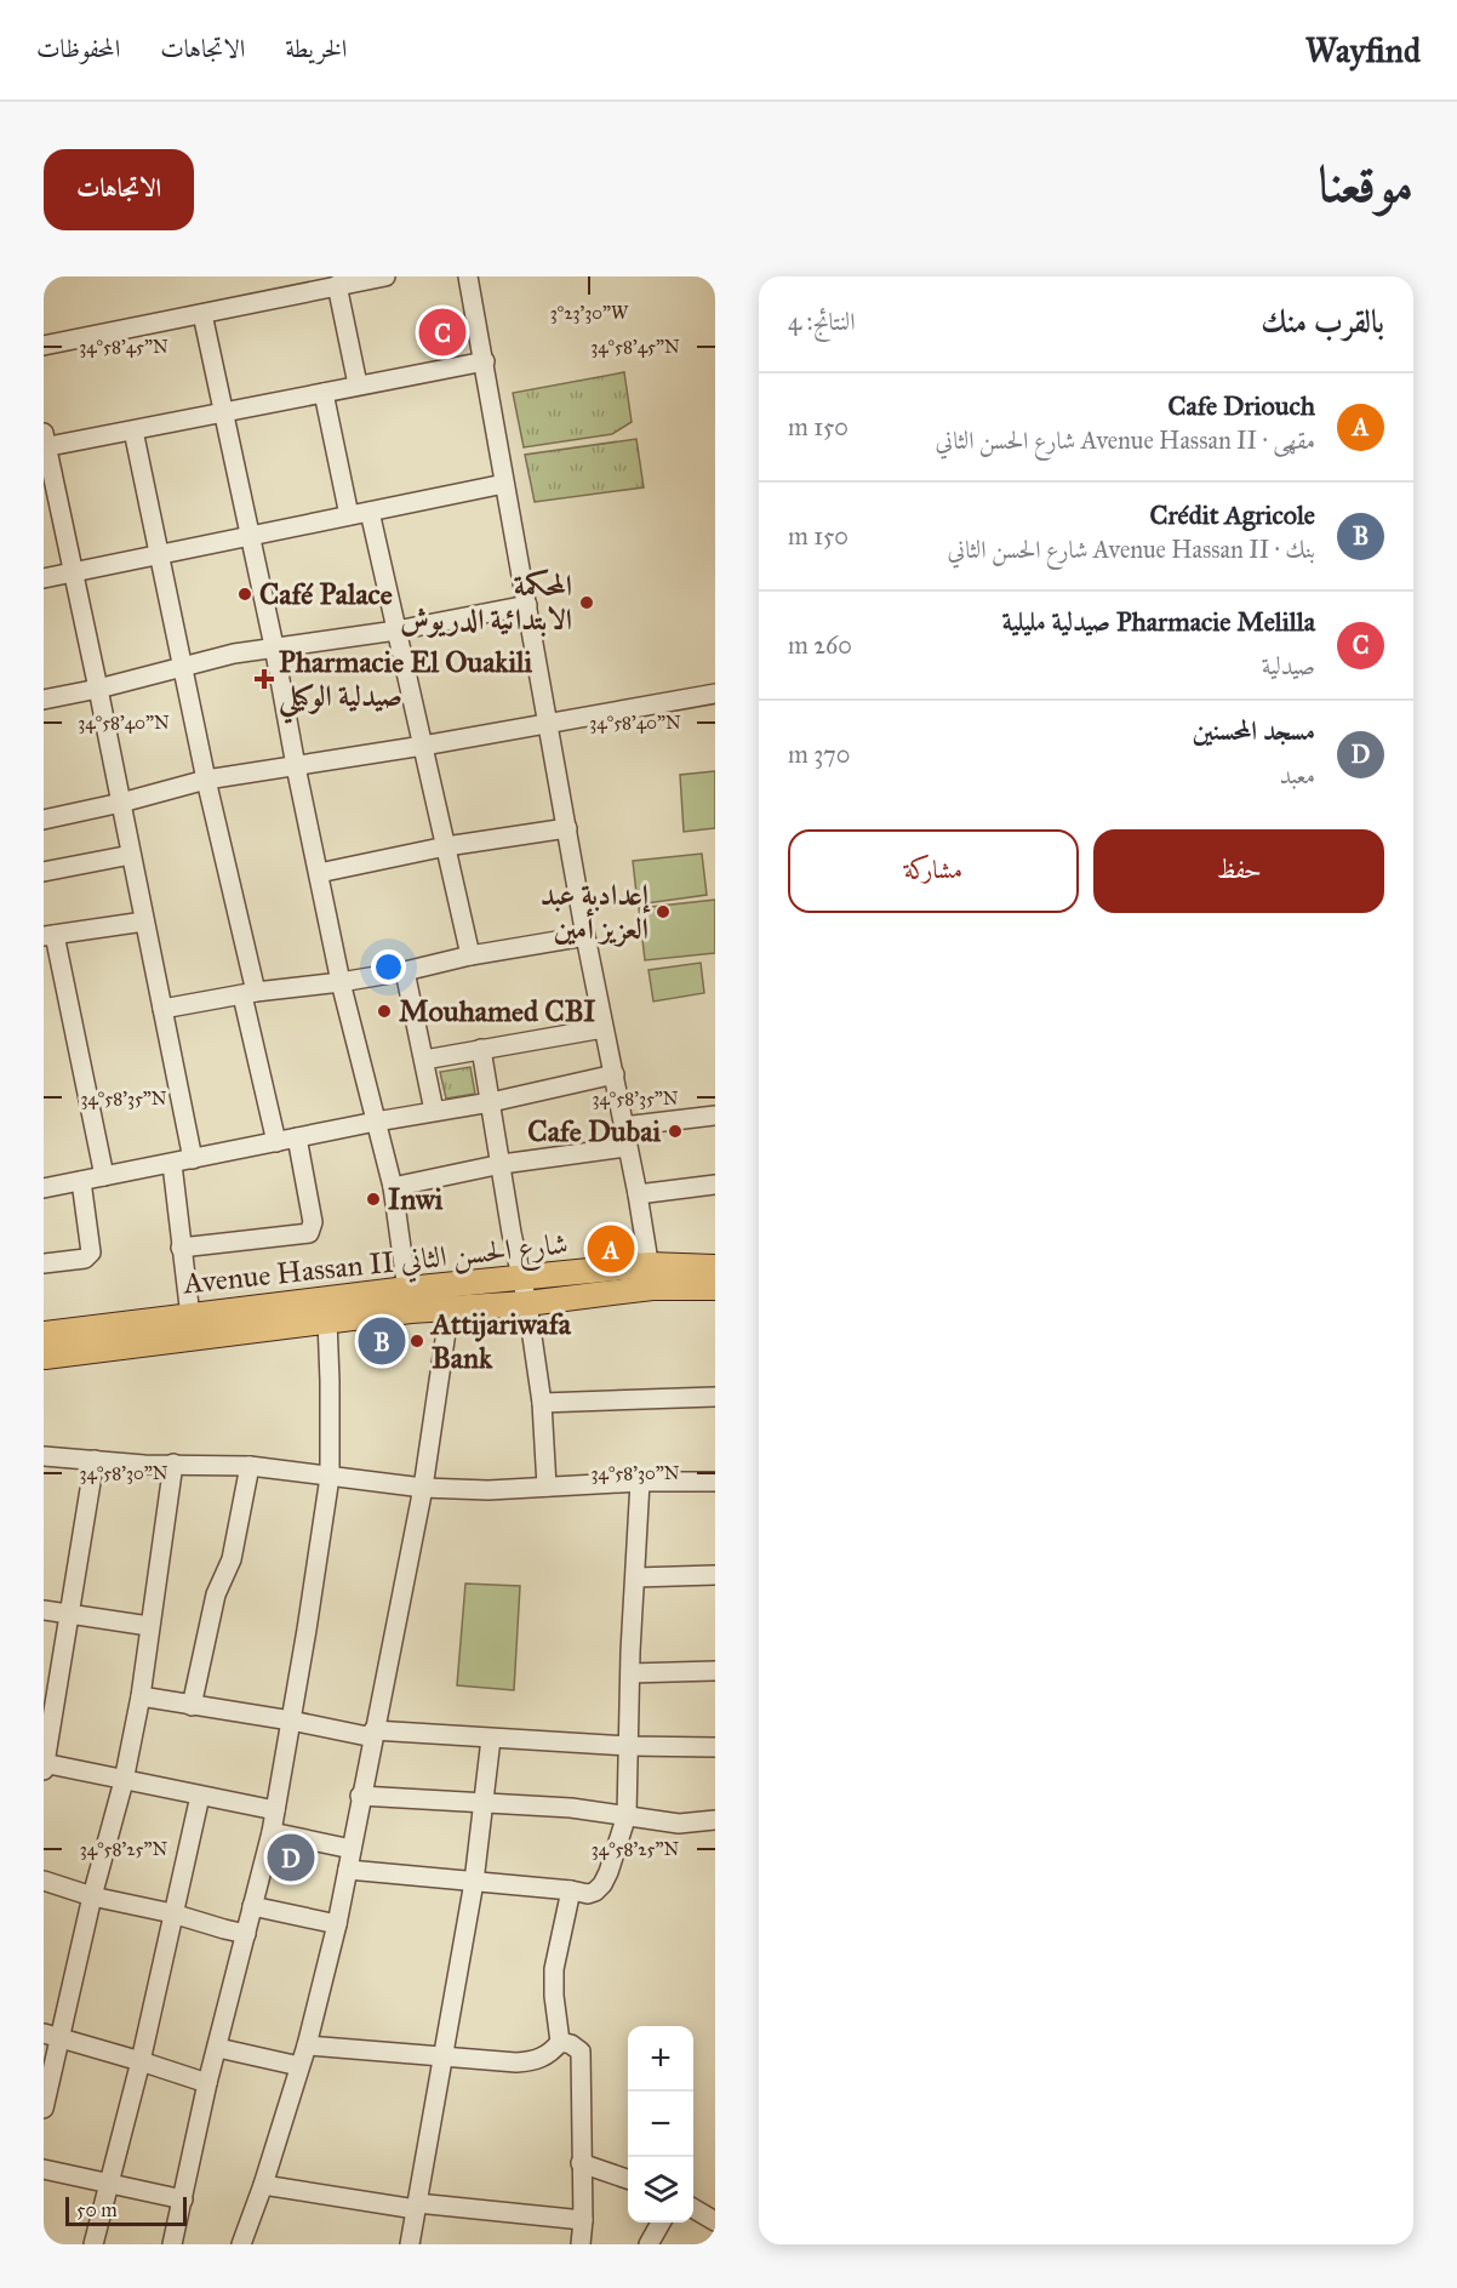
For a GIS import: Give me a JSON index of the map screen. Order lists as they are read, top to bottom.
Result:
{
  "streets": {
    "main road": ["Avenue Hassan II شارع الحسن الثاني"]
  },
  "places": {
    "other": [
      "Café Palace",
      "المحكمة الابتدائية الدريوش",
      "إعدادية عبد العزيز أمين",
      "Mouhamed CBI",
      "Cafe Dubai",
      "Inwi",
      "Attijariwafa Bank"
    ],
    "health": ["Pharmacie El Ouakili صيدلية الوكيلي"]
  },
  "scale_bar": "50 m",
  "page": {
    "header": "Wayfind",
    "nav": ["الخريطة", "الاتجاهات", "المحفوظات"],
    "title": "موقعنا",
    "buttons": [
      "الاتجاهات",
      ["حفظ", "مشاركة"]
    ],
    "heading": ["بالقرب منك", "النتائج: 4"],
    "pins": [
      "C",
      "A",
      "B",
      "D"
    ],
    "list": [
      {
        "mark": "A",
        "name": "Cafe Driouch",
        "note": "مقهى · Avenue Hassan II شارع الحسن الثاني",
        "value": "150 m"
      },
      {
        "mark": "B",
        "name": "Crédit Agricole",
        "note": "بنك · Avenue Hassan II شارع الحسن الثاني",
        "value": "150 m"
      },
      {
        "mark": "C",
        "name": "Pharmacie Melilla صيدلية مليلية",
        "note": "صيدلية",
        "value": "260 m"
      },
      {
        "mark": "D",
        "name": "مسجد المحسنين",
        "note": "معبد",
        "value": "370 m"
      }
    ],
    "map_buttons": ["+", "−"],
    "scale": "50 m"
  },
  "coordinates": [
    "3°23'30\"W",
    "34°58'45\"N",
    "34°58'40\"N",
    "34°58'35\"N",
    "34°58'30\"N",
    "34°58'25\"N"
  ]
}
